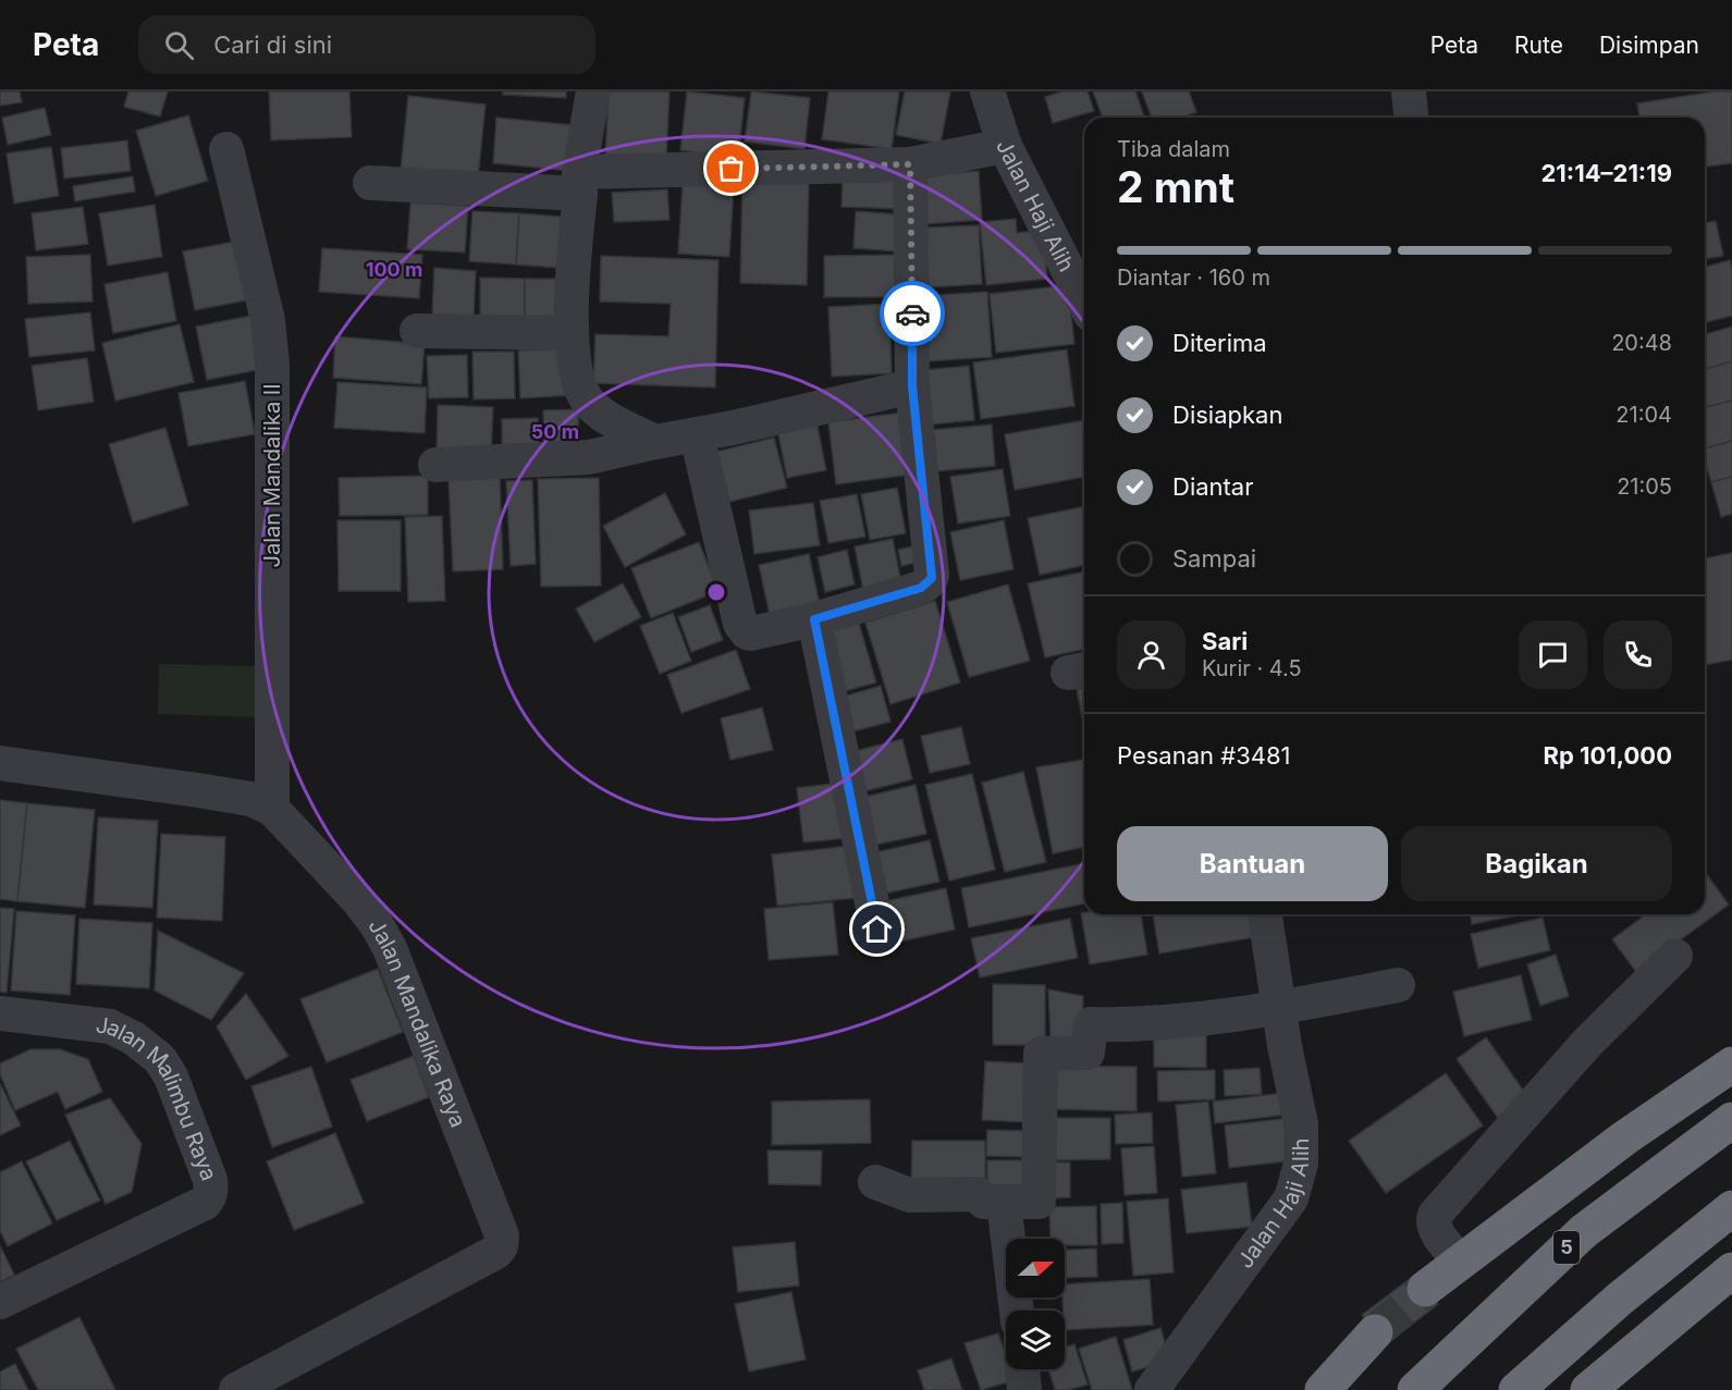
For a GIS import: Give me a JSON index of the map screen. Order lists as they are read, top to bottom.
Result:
{
  "streets": {
    "highway": ["5"],
    "street": [
      "Jalan Haji Alih",
      "Jalan Mandalika II",
      "Jalan Mandalika Raya",
      "Jalan Malimbu Raya"
    ]
  },
  "crossings": [
    ["Jalan Mandalika II", "Jalan Mandalika Raya"]
  ],
  "north": "right",
  "page": {
    "header": "Peta",
    "search": "Cari di sini",
    "nav": ["Peta", "Rute", "Disimpan"],
    "heading": ["2 mnt", "Tiba dalam", "21:14–21:19"],
    "panel": [
      "Sari",
      "Kurir · 4.5",
      "Pesanan #3481",
      "Rp 101,000"
    ],
    "bar": "Diantar · 160 m",
    "list": [
      ["Diterima", "20:48"],
      ["Disiapkan", "21:04"],
      ["Diantar", "21:05"],
      "Sampai"
    ],
    "buttons": ["Bantuan", "Bagikan"]
  },
  "rings": ["100 m", "50 m"]
}
